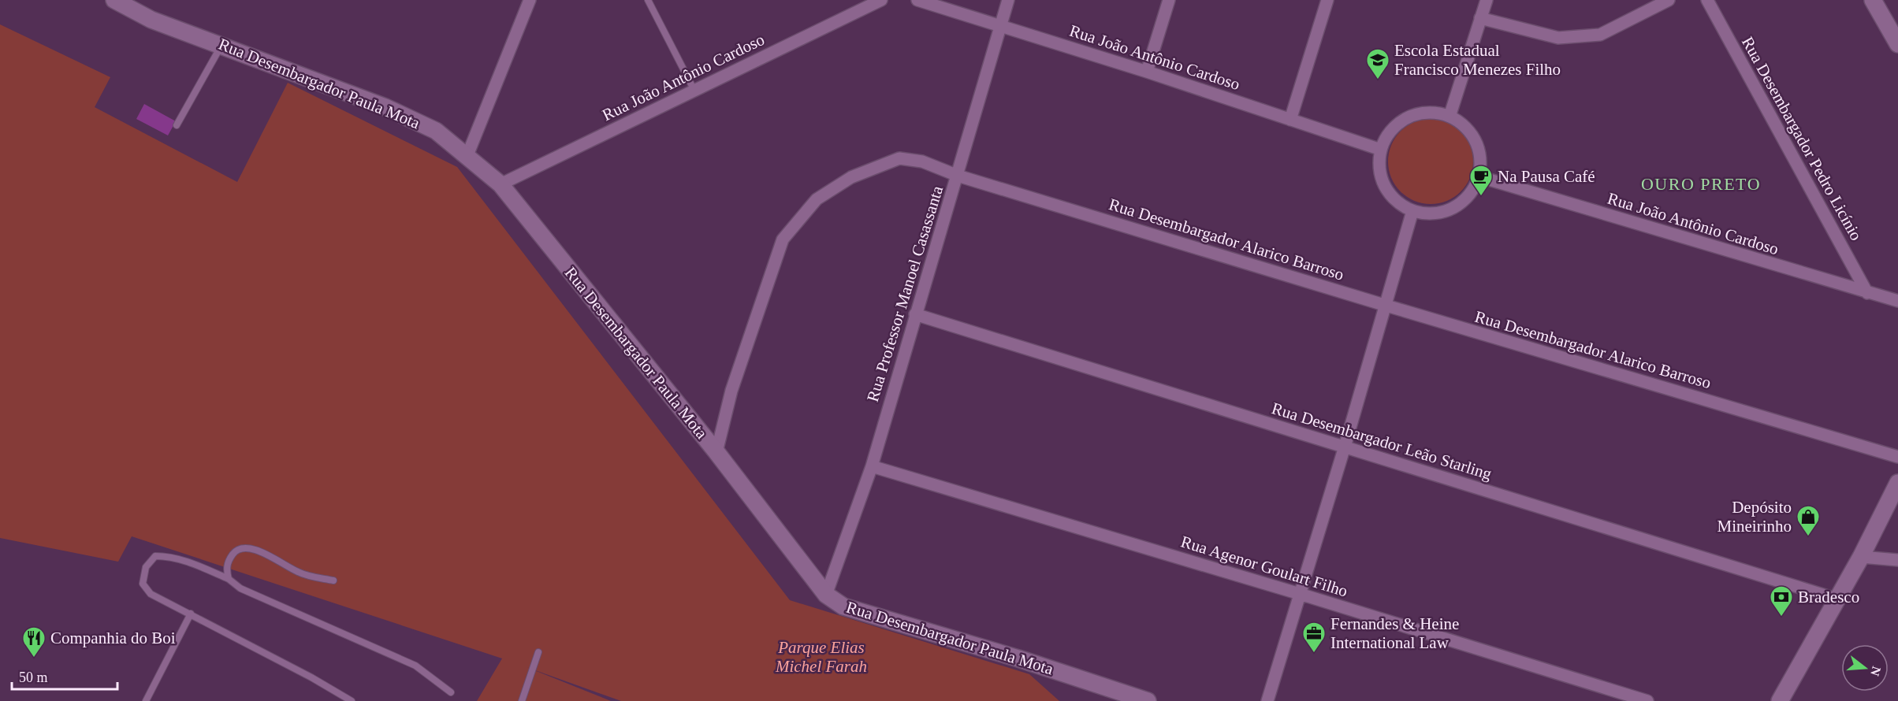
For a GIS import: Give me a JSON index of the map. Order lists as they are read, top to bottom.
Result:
{
  "streets": {
    "street": [
      "Rua João Antônio Cardoso",
      "Rua Desembargador Paula Mota",
      "Rua Desembargador Pedro Licínio",
      "Rua Desembargador Alarico Barroso",
      "Rua Professor Manoel Casassanta",
      "Rua Desembargador Leão Starling",
      "Rua Agenor Goulart Filho"
    ]
  },
  "crossings": [
    ["Rua João Antônio Cardoso", "Rua Desembargador Paula Mota"],
    ["Rua João Antônio Cardoso", "Rua Desembargador Pedro Licínio"],
    ["Rua João Antônio Cardoso", "Rua Professor Manoel Casassanta"],
    ["Rua Desembargador Paula Mota", "Rua Desembargador Alarico Barroso"],
    ["Rua Desembargador Paula Mota", "Rua Professor Manoel Casassanta"],
    ["Rua Desembargador Alarico Barroso", "Rua Professor Manoel Casassanta"],
    ["Rua Professor Manoel Casassanta", "Rua Desembargador Leão Starling"],
    ["Rua Professor Manoel Casassanta", "Rua Agenor Goulart Filho"]
  ],
  "districts": ["OURO PRETO"],
  "parks": ["Parque Elias Michel Farah"],
  "places": {
    "school or university": ["Escola Estadual Francisco Menezes Filho"],
    "cafe": ["Na Pausa Café"],
    "shop": ["Depósito Mineirinho"],
    "bank": ["Bradesco"],
    "office": ["Fernandes & Heine International Law"],
    "restaurant": ["Companhia do Boi"]
  },
  "scale_bar": "50 m",
  "north": "right"
}
